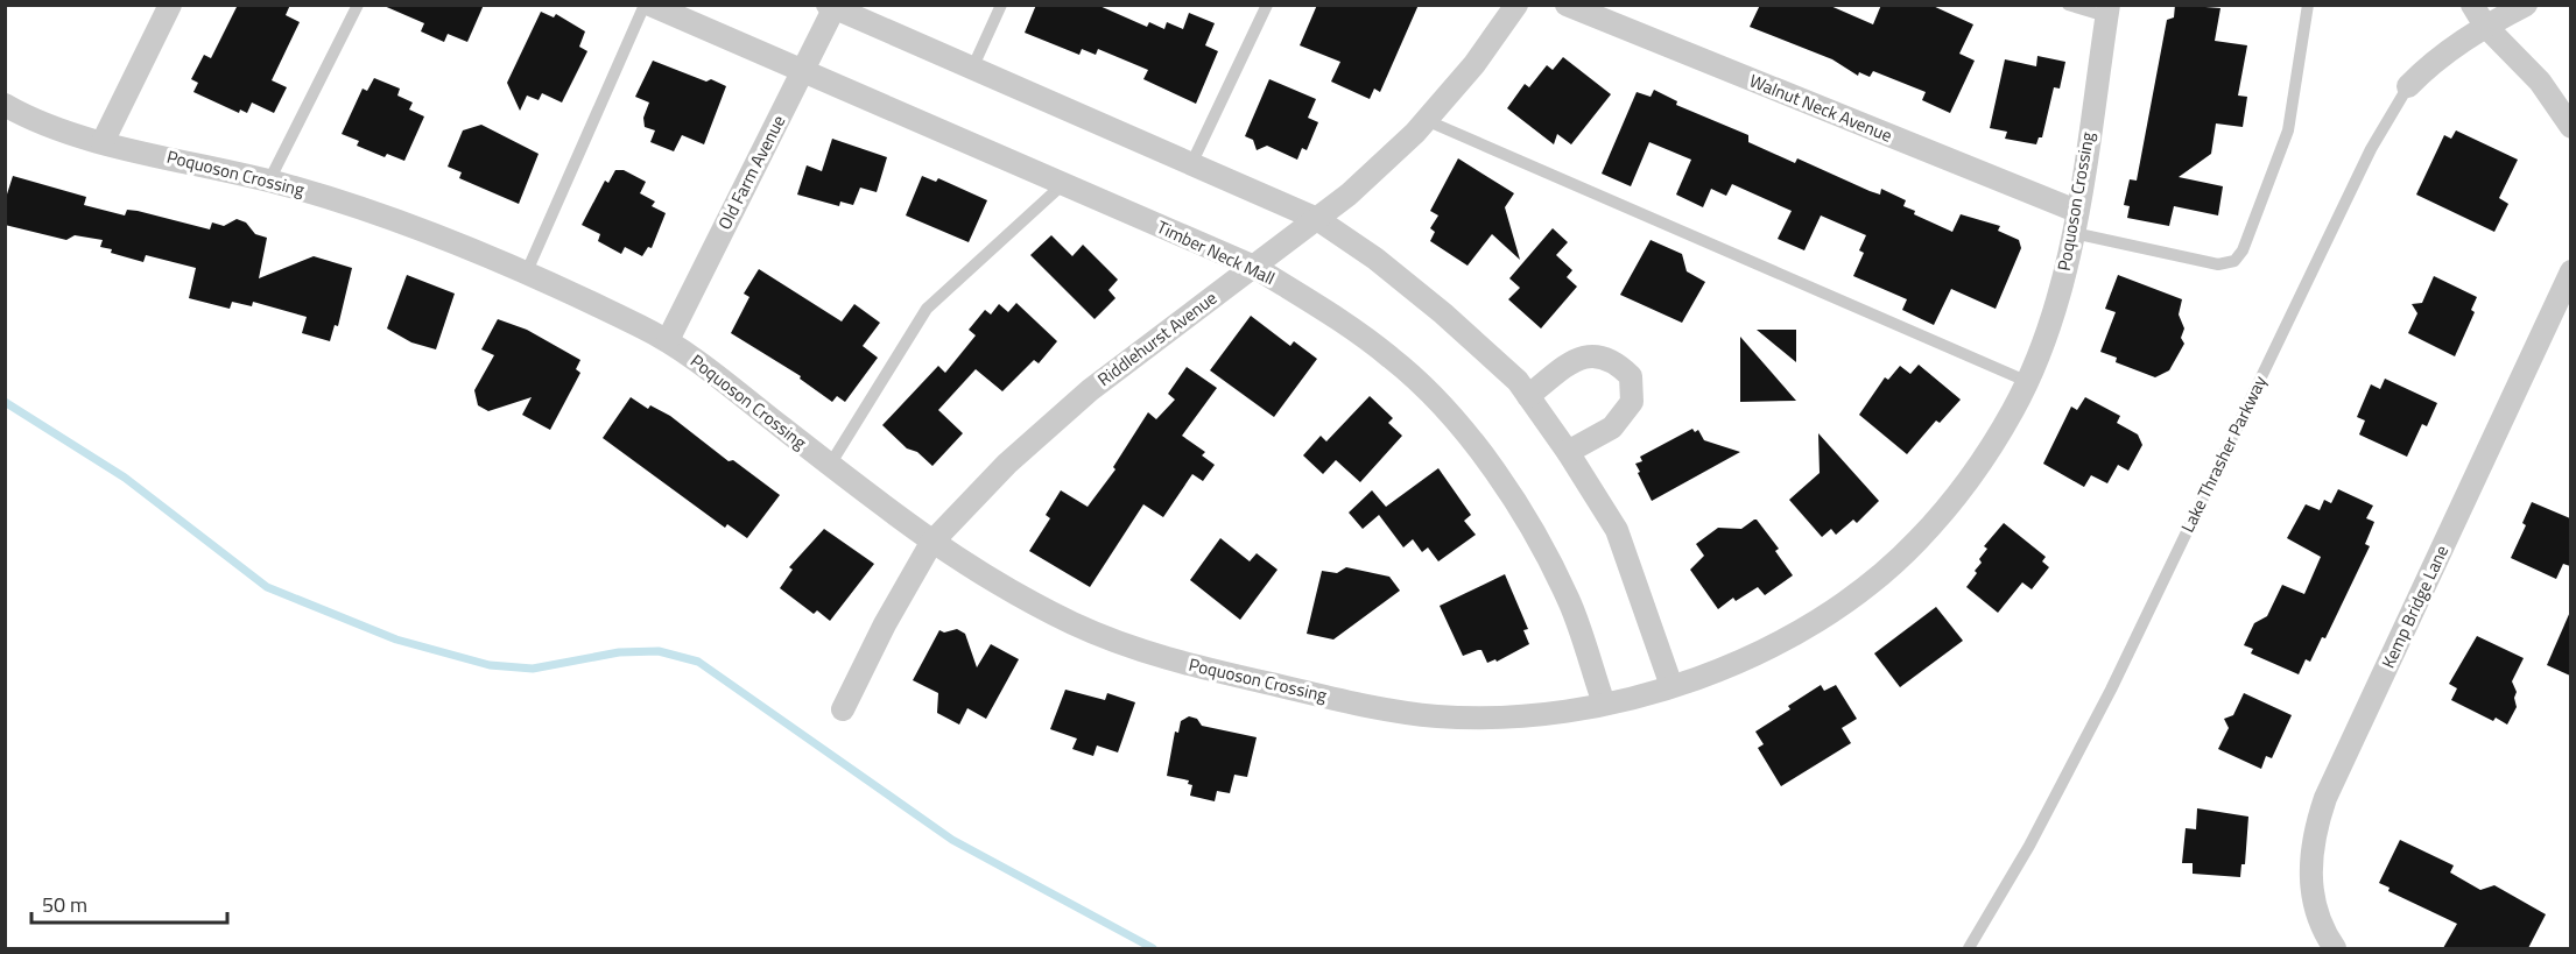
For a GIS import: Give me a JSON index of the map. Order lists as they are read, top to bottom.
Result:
{
  "streets": {
    "street": [
      "Walnut Neck Avenue",
      "Old Farm Avenue",
      "Poquoson Crossing",
      "Timber Neck Mall",
      "Riddlehurst Avenue",
      "Lake Thrasher Parkway",
      "Kemp Bridge Lane"
    ]
  },
  "crossings": [
    ["Walnut Neck Avenue", "Poquoson Crossing"],
    ["Old Farm Avenue", "Poquoson Crossing"],
    ["Old Farm Avenue", "Timber Neck Mall"],
    ["Poquoson Crossing", "Timber Neck Mall"],
    ["Poquoson Crossing", "Riddlehurst Avenue"],
    ["Timber Neck Mall", "Riddlehurst Avenue"]
  ],
  "scale_bar": "50 m"
}
